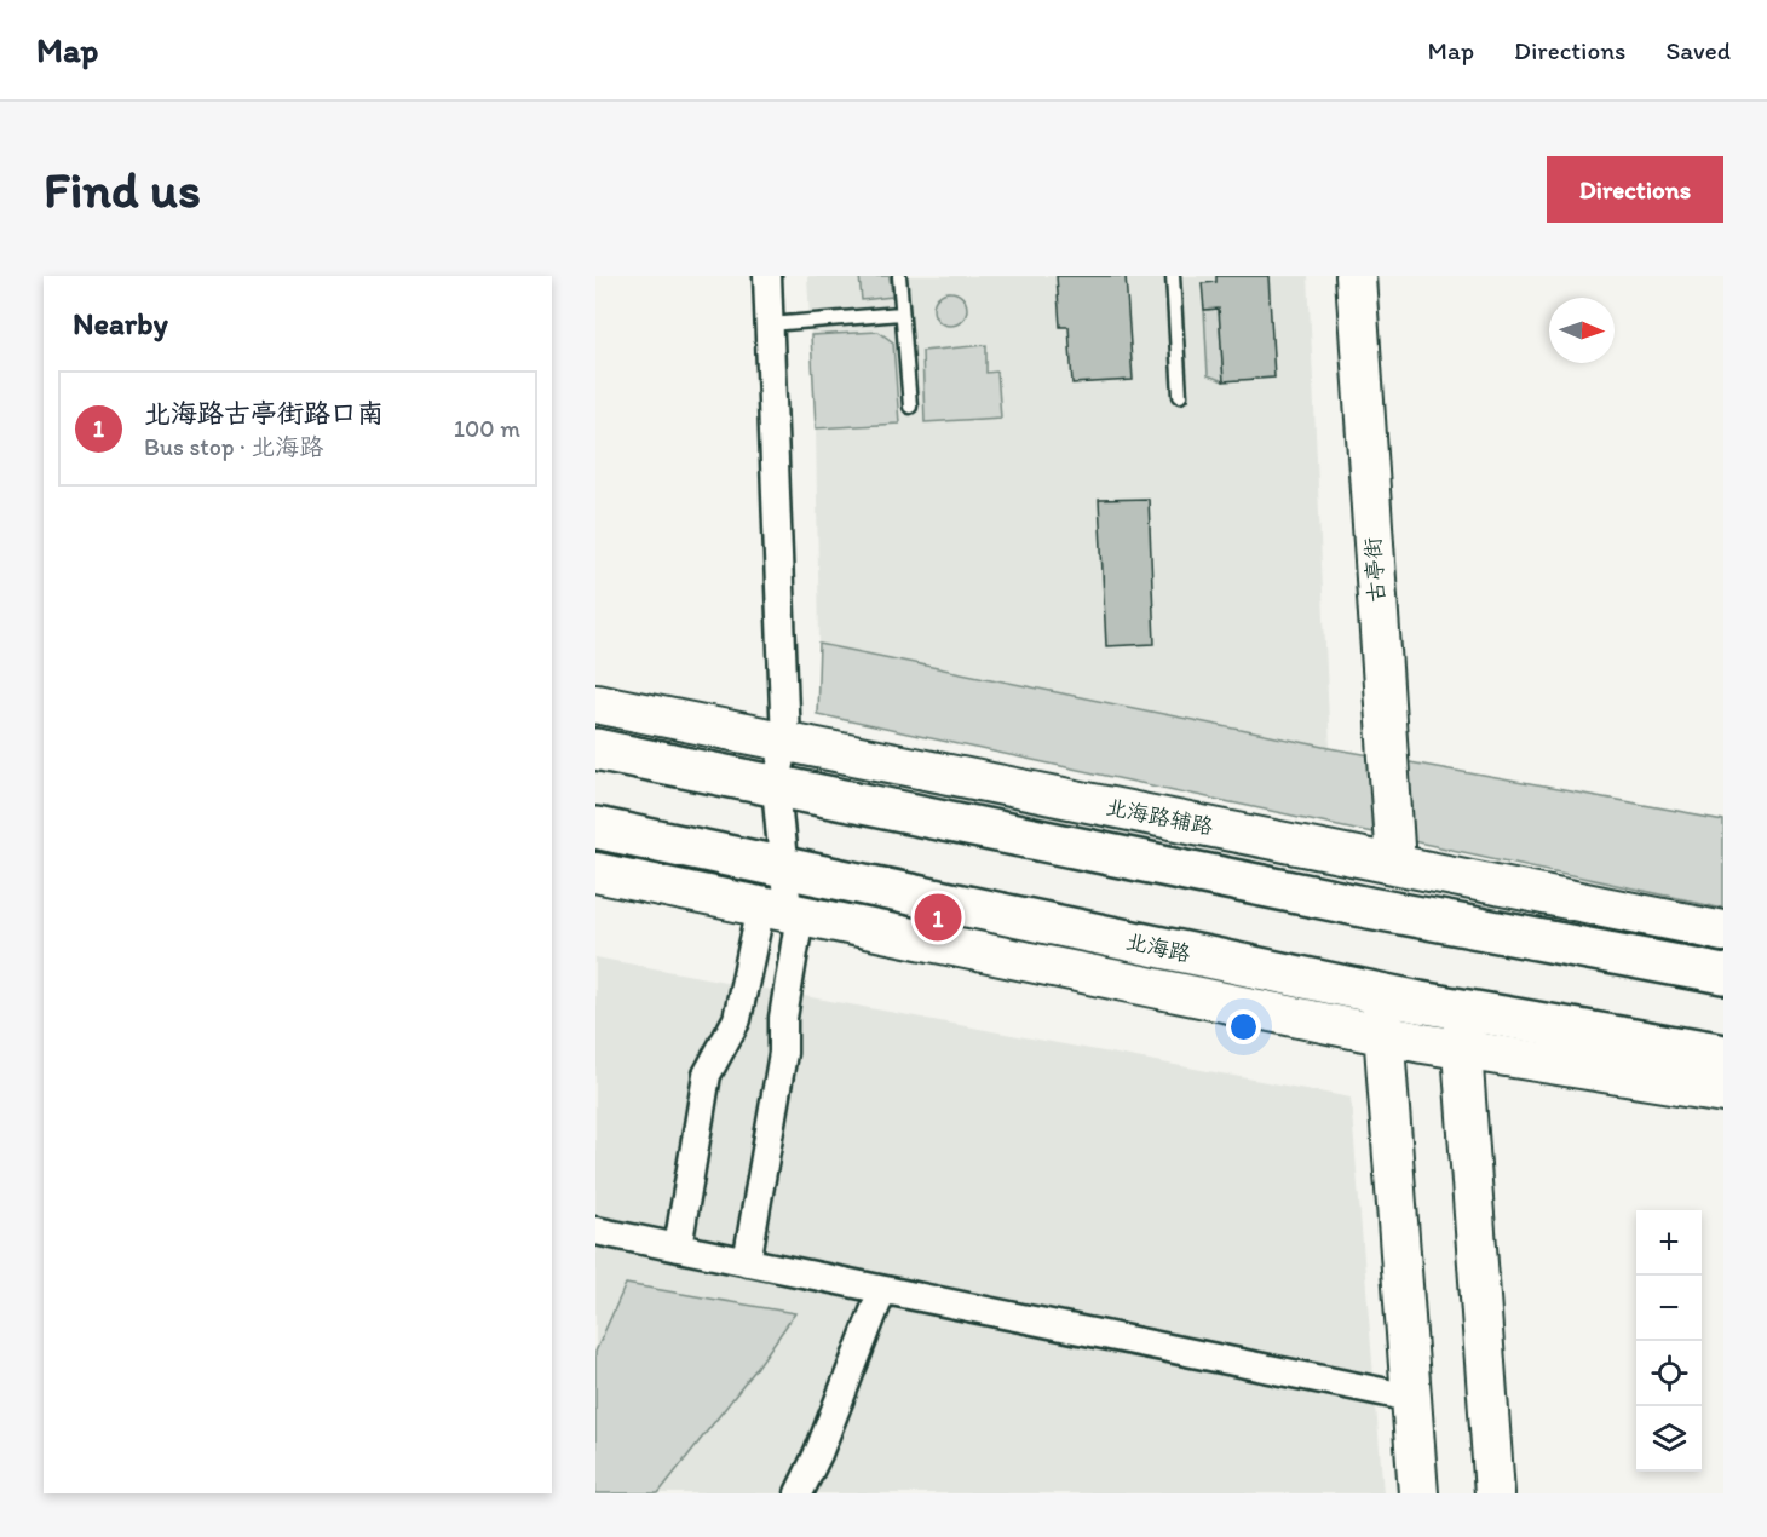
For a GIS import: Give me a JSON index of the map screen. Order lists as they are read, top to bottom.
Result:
{
  "streets": {
    "main road": ["北海路"],
    "street": ["古亭街", "北海路辅路"]
  },
  "crossings": [
    ["古亭街", "北海路辅路"]
  ],
  "north": "right",
  "page": {
    "header": "Map",
    "nav": ["Map", "Directions", "Saved"],
    "buttons": "Directions",
    "title": "Find us",
    "heading": "Nearby",
    "list": [
      {
        "mark": "1",
        "name": "北海路古亭街路口南",
        "note": "Bus stop · 北海路",
        "value": "100 m"
      }
    ],
    "pins": "1",
    "map_buttons": ["+", "−"]
  }
}
